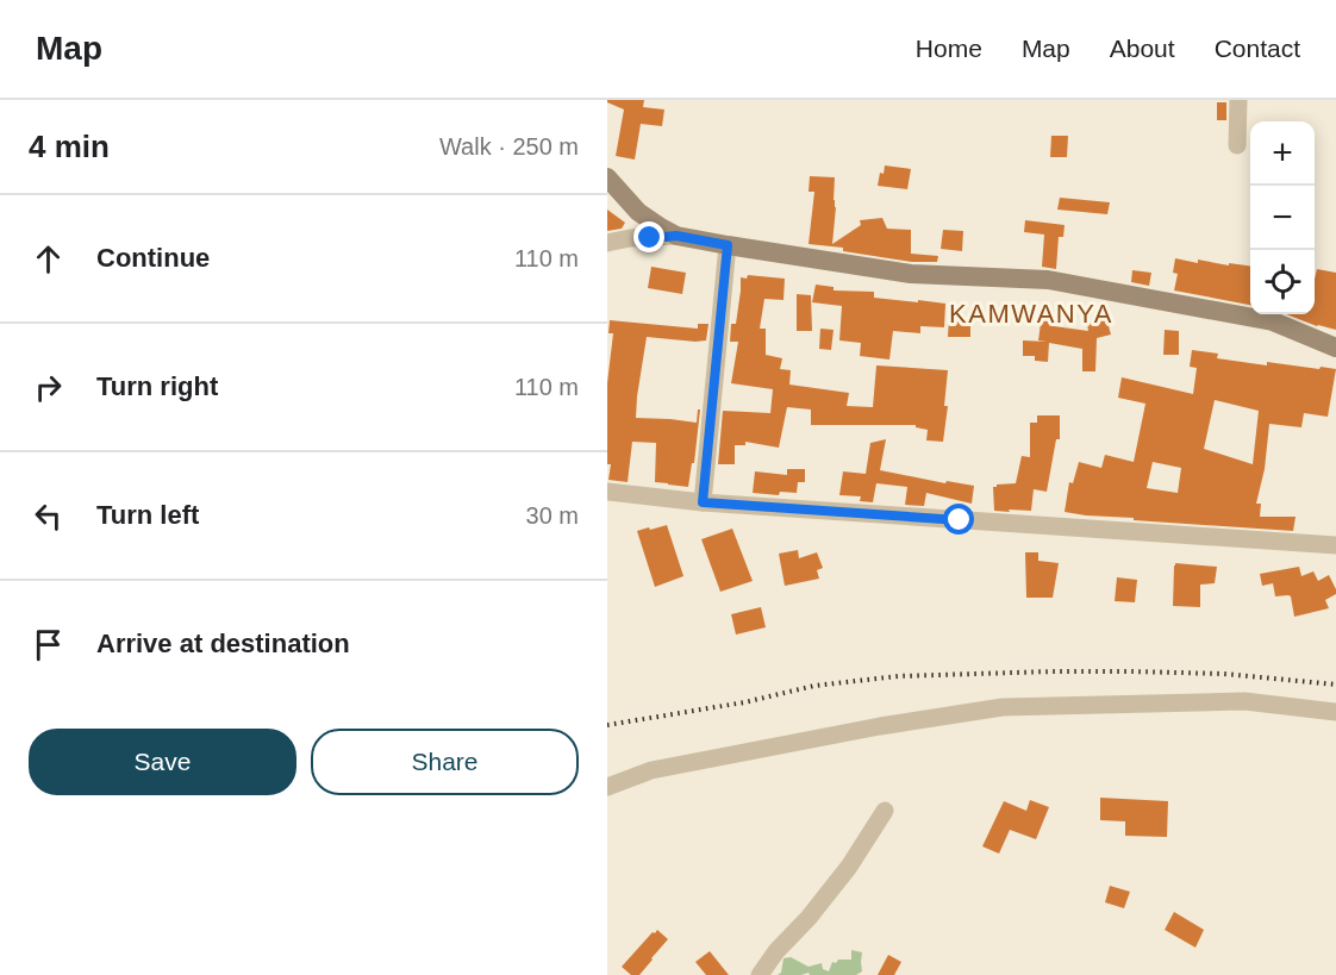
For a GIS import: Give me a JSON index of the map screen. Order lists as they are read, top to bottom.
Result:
{
  "districts": ["KAMWANYA"],
  "page": {
    "header": "Map",
    "nav": [
      "Home",
      "Map",
      "About",
      "Contact"
    ],
    "heading": ["4 min", "Walk · 250 m"],
    "map_buttons": ["+", "−"],
    "list": [
      ["Continue", "110 m"],
      ["Turn right", "110 m"],
      ["Turn left", "30 m"],
      "Arrive at destination"
    ],
    "buttons": ["Save", "Share"]
  }
}
